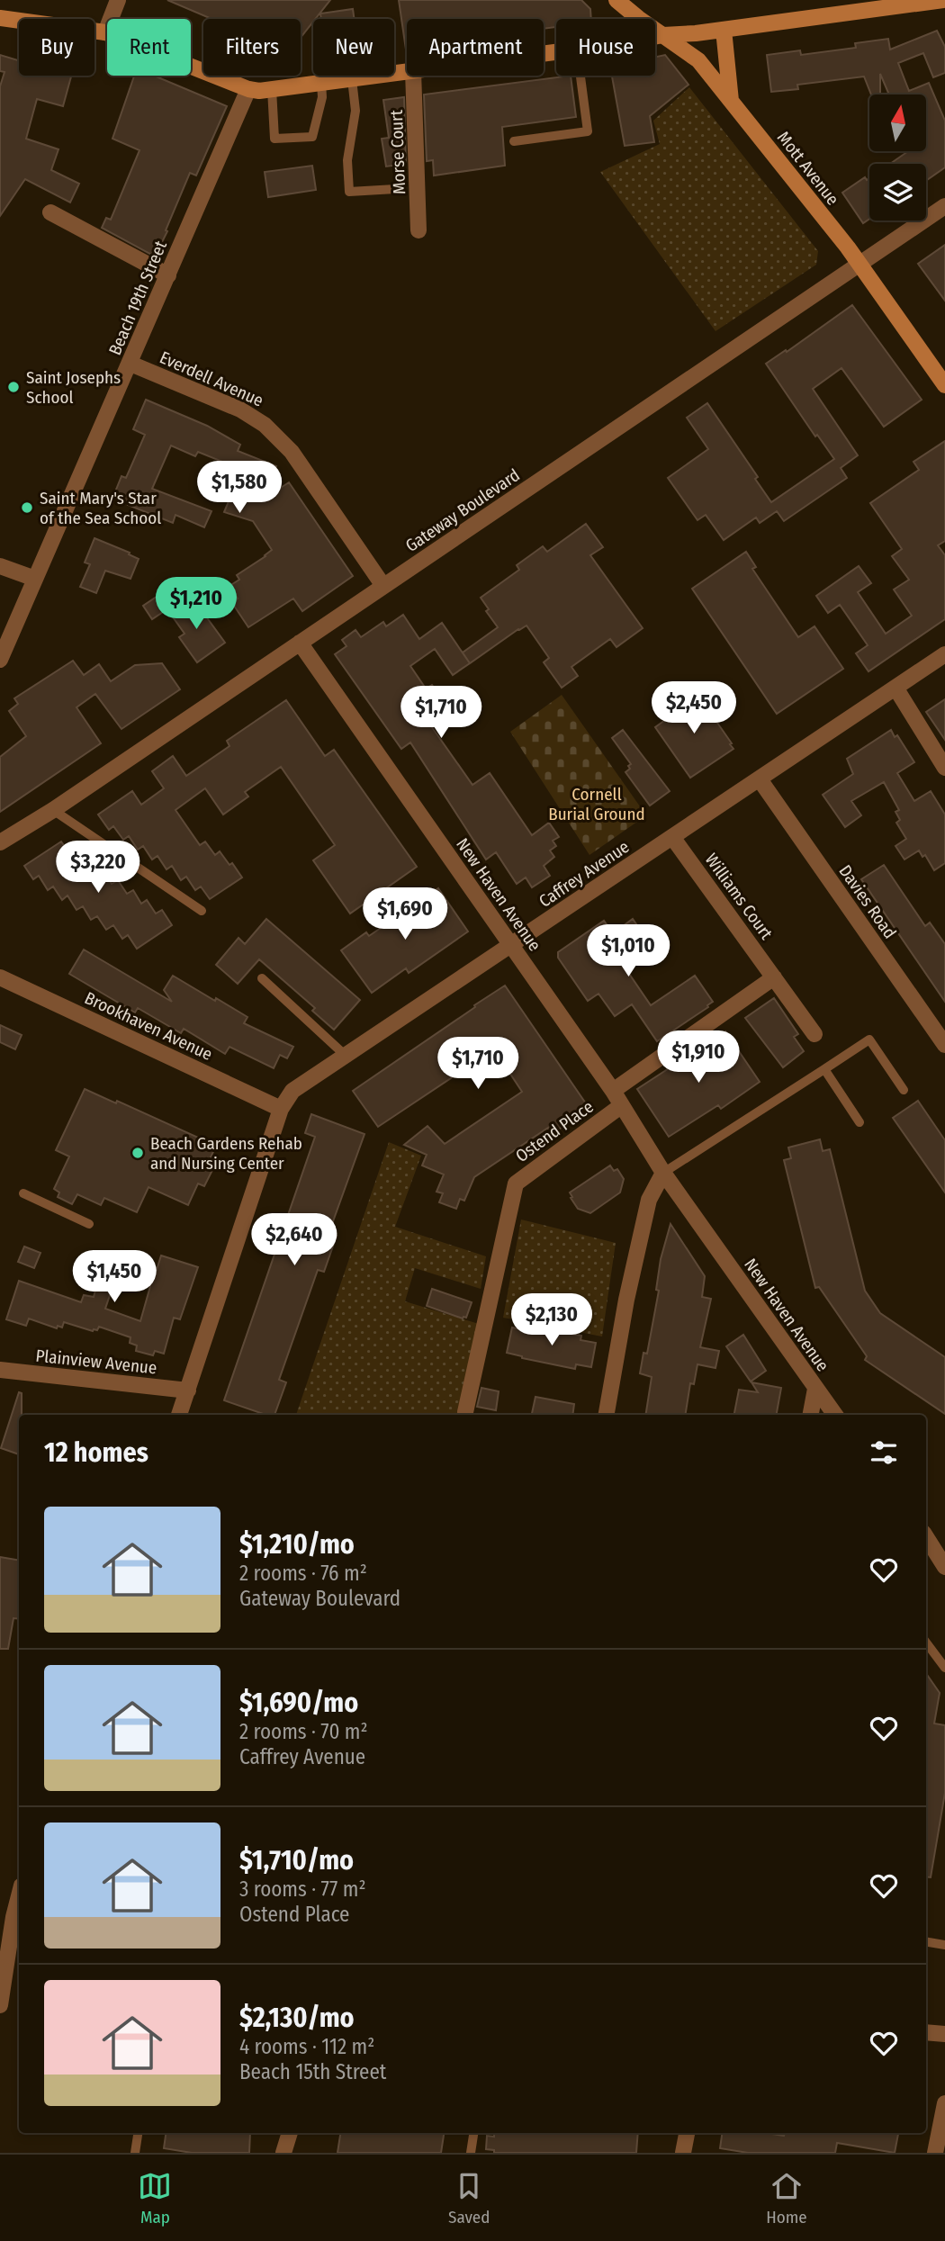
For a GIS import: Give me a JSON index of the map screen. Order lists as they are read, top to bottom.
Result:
{
  "streets": {
    "street": [
      "Morse Court",
      "Mott Avenue",
      "Beach 19th Street",
      "Everdell Avenue",
      "Gateway Boulevard",
      "Caffrey Avenue",
      "New Haven Avenue",
      "Williams Court",
      "Davies Road",
      "Brookhaven Avenue",
      "Ostend Place",
      "Plainview Avenue"
    ]
  },
  "crossings": [
    ["Mott Avenue", "Gateway Boulevard"],
    ["Beach 19th Street", "Everdell Avenue"],
    ["Everdell Avenue", "Gateway Boulevard"],
    ["Gateway Boulevard", "New Haven Avenue"],
    ["Caffrey Avenue", "New Haven Avenue"],
    ["Caffrey Avenue", "Williams Court"],
    ["Caffrey Avenue", "Davies Road"],
    ["Caffrey Avenue", "Brookhaven Avenue"],
    ["New Haven Avenue", "Ostend Place"]
  ],
  "parks": ["Cornell Burial Ground"],
  "places": ["Saint Josephs School", "Saint Mary's Star of the Sea School", "Beach Gardens Rehab and Nursing Center"],
  "north": "top",
  "page": {
    "chip": [
      "Buy",
      "Rent",
      "Filters",
      "New",
      "Apartment",
      "House"
    ],
    "price": [
      "$1,580",
      "$1,210",
      "$2,450",
      "$1,710",
      "$3,220",
      "$1,690",
      "$1,010",
      "$1,910",
      "$1,710",
      "$2,640",
      "$1,450",
      "$2,130"
    ],
    "heading": "12 homes",
    "list": [
      {
        "name": "$1,210/mo",
        "note": "2 rooms · 76 m² · Gateway Boulevard"
      },
      {
        "name": "$1,690/mo",
        "note": "2 rooms · 70 m² · Caffrey Avenue"
      },
      {
        "name": "$1,710/mo",
        "note": "3 rooms · 77 m² · Ostend Place"
      },
      {
        "name": "$2,130/mo",
        "note": "4 rooms · 112 m² · Beach 15th Street"
      }
    ],
    "tabs": ["Map", "Saved", "Home"]
  }
}
